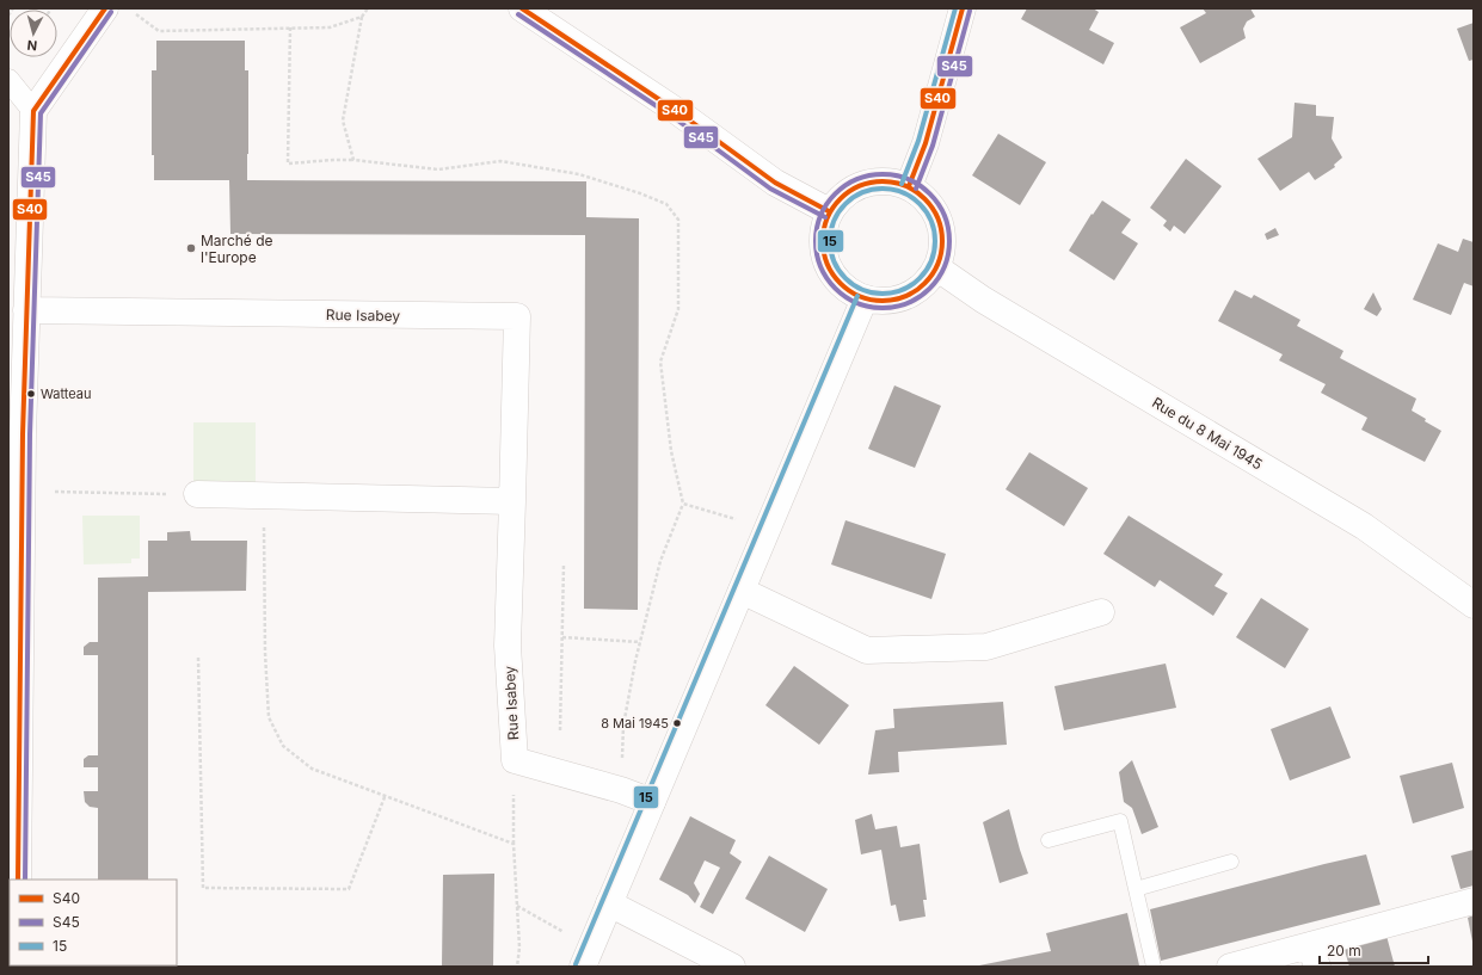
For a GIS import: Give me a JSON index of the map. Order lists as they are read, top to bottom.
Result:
{
  "streets": {
    "street": ["Rue Isabey", "Rue du 8 Mai 1945"]
  },
  "places": ["Marché de l'Europe", "Watteau", "8 Mai 1945"],
  "lines": ["transit line S40", "transit line 15", "transit line S45"],
  "legend": ["S40", "S45", "15"],
  "scale_bar": "20 m",
  "north": "bottom"
}
